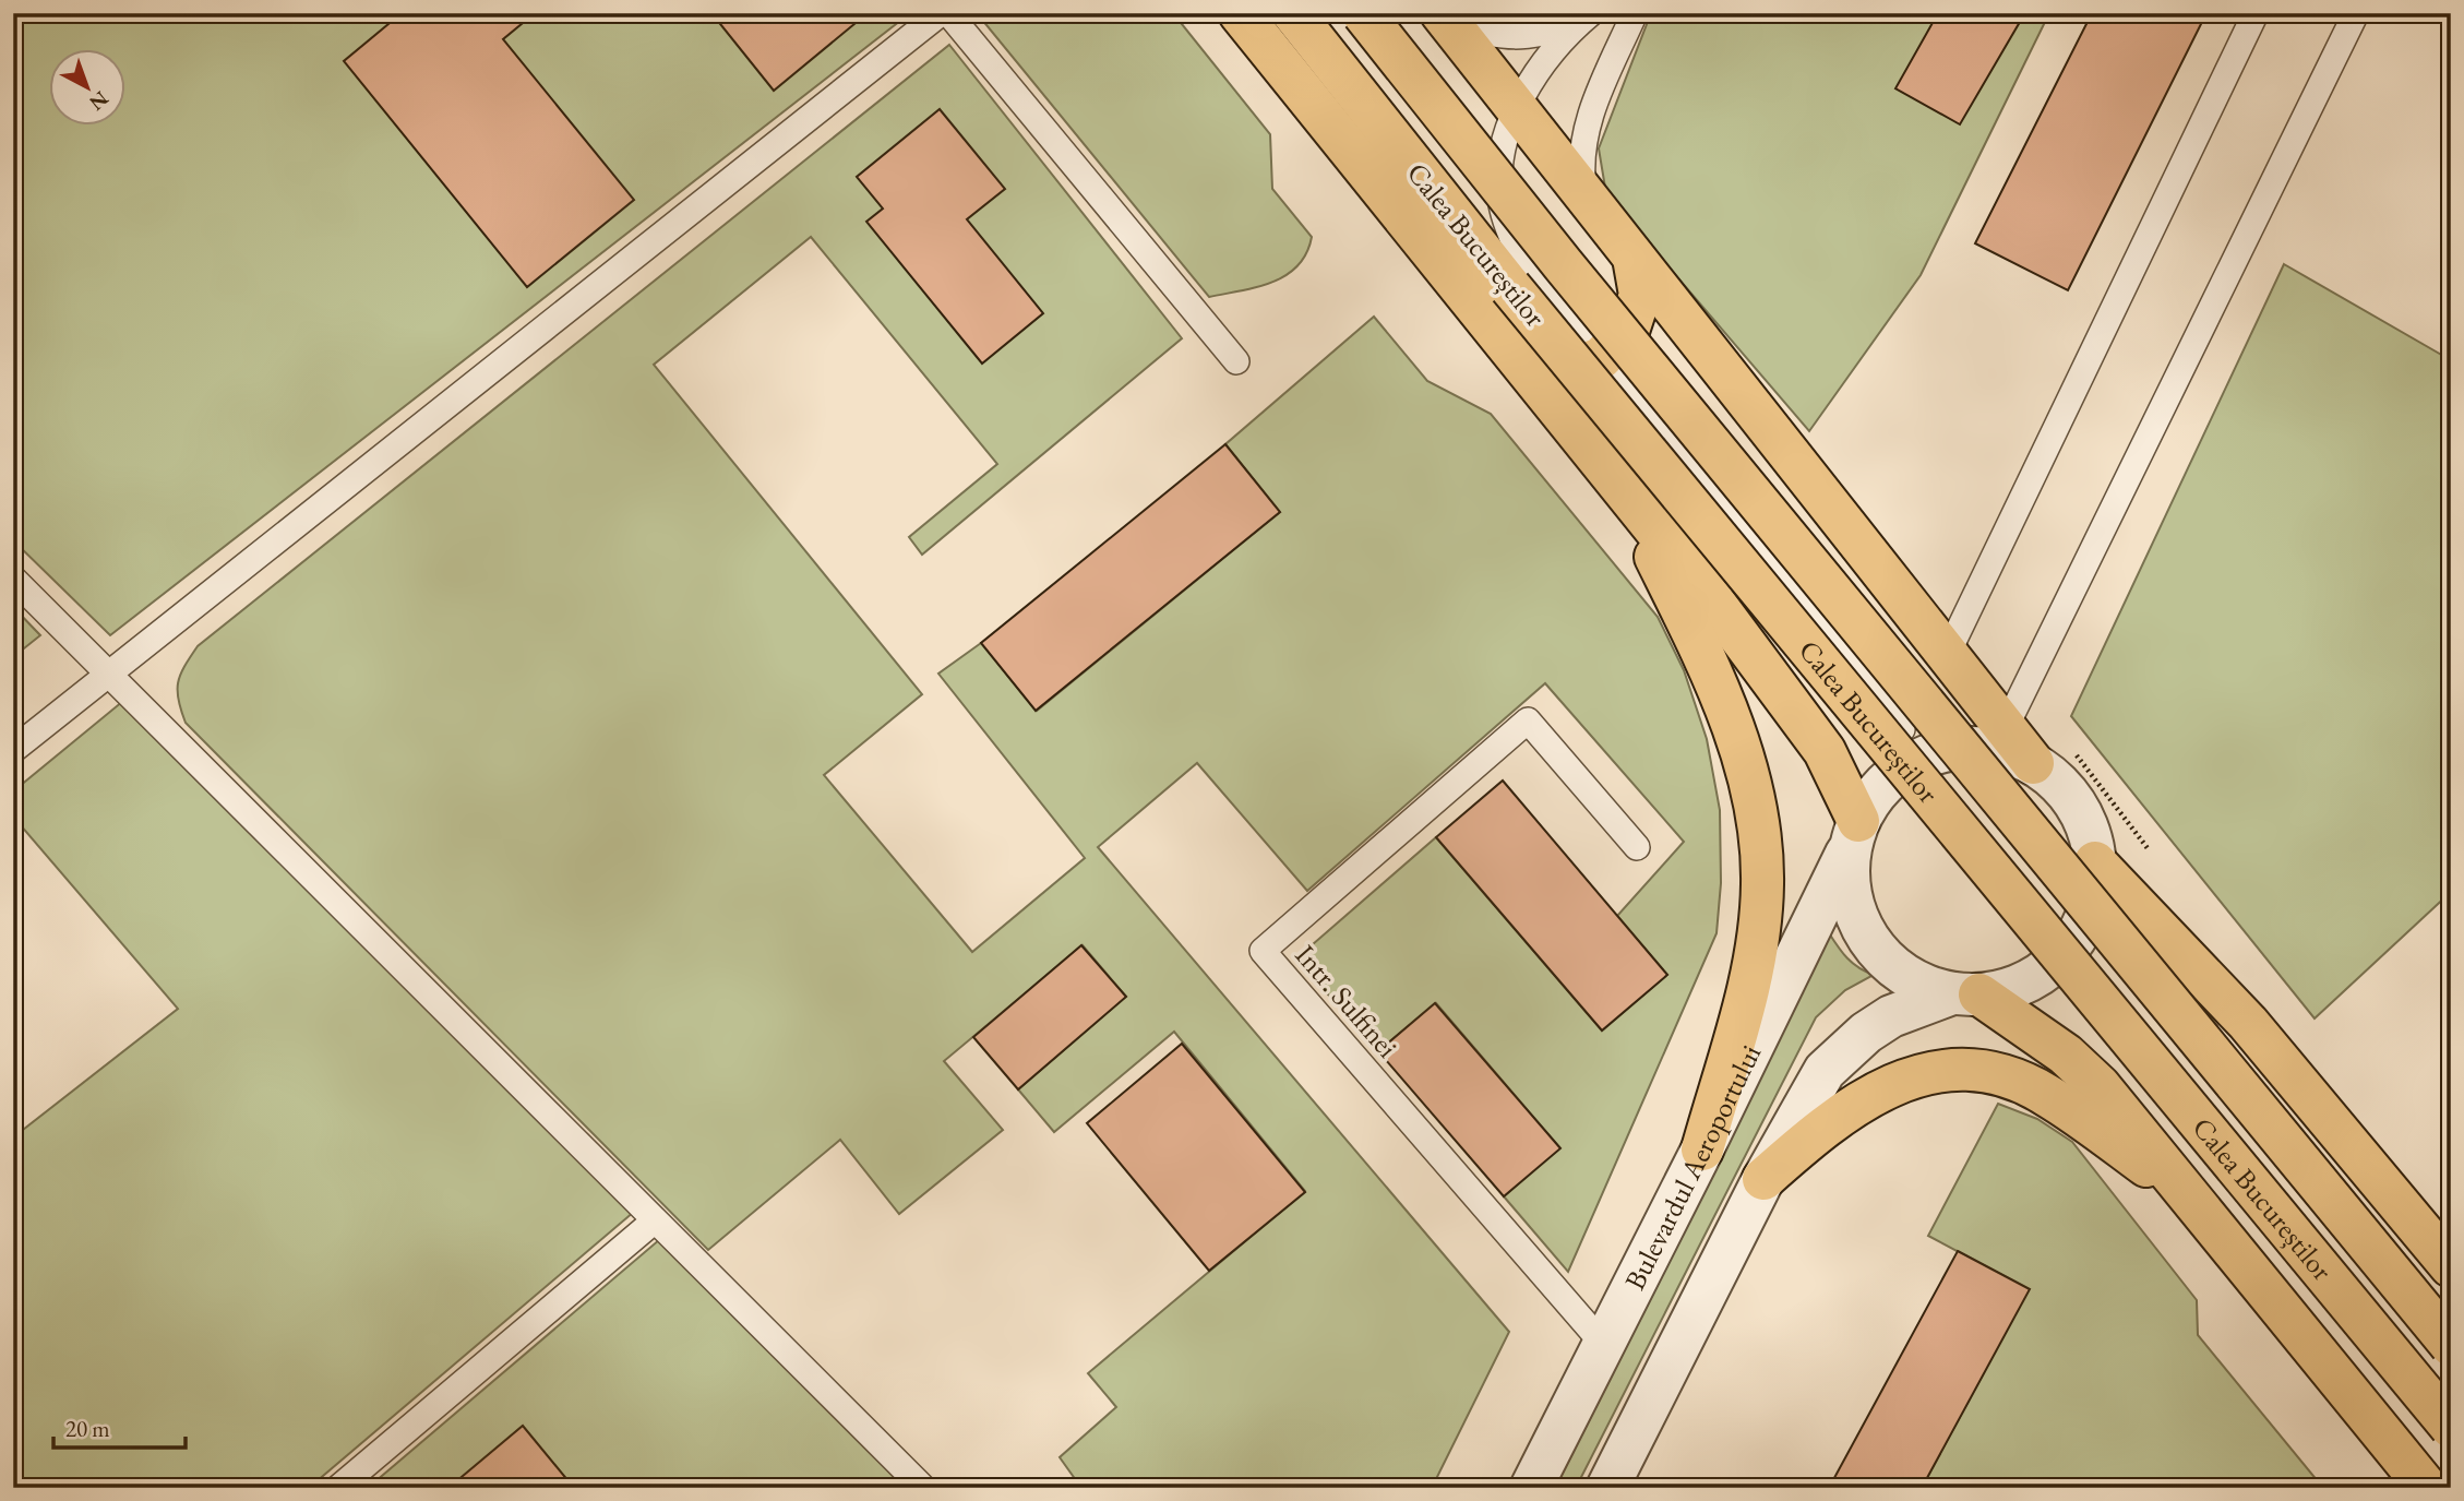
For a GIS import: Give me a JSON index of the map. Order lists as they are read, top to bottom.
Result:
{
  "streets": {
    "highway": ["Calea Bucureștilor"],
    "street": ["Bulevardul Aeroportului"],
    "lane": ["Intr. Sulfinei"]
  },
  "crossings": [
    ["Intr. Sulfinei", "Bulevardul Aeroportului"]
  ],
  "scale_bar": "20 m",
  "north": "bottom right"
}
